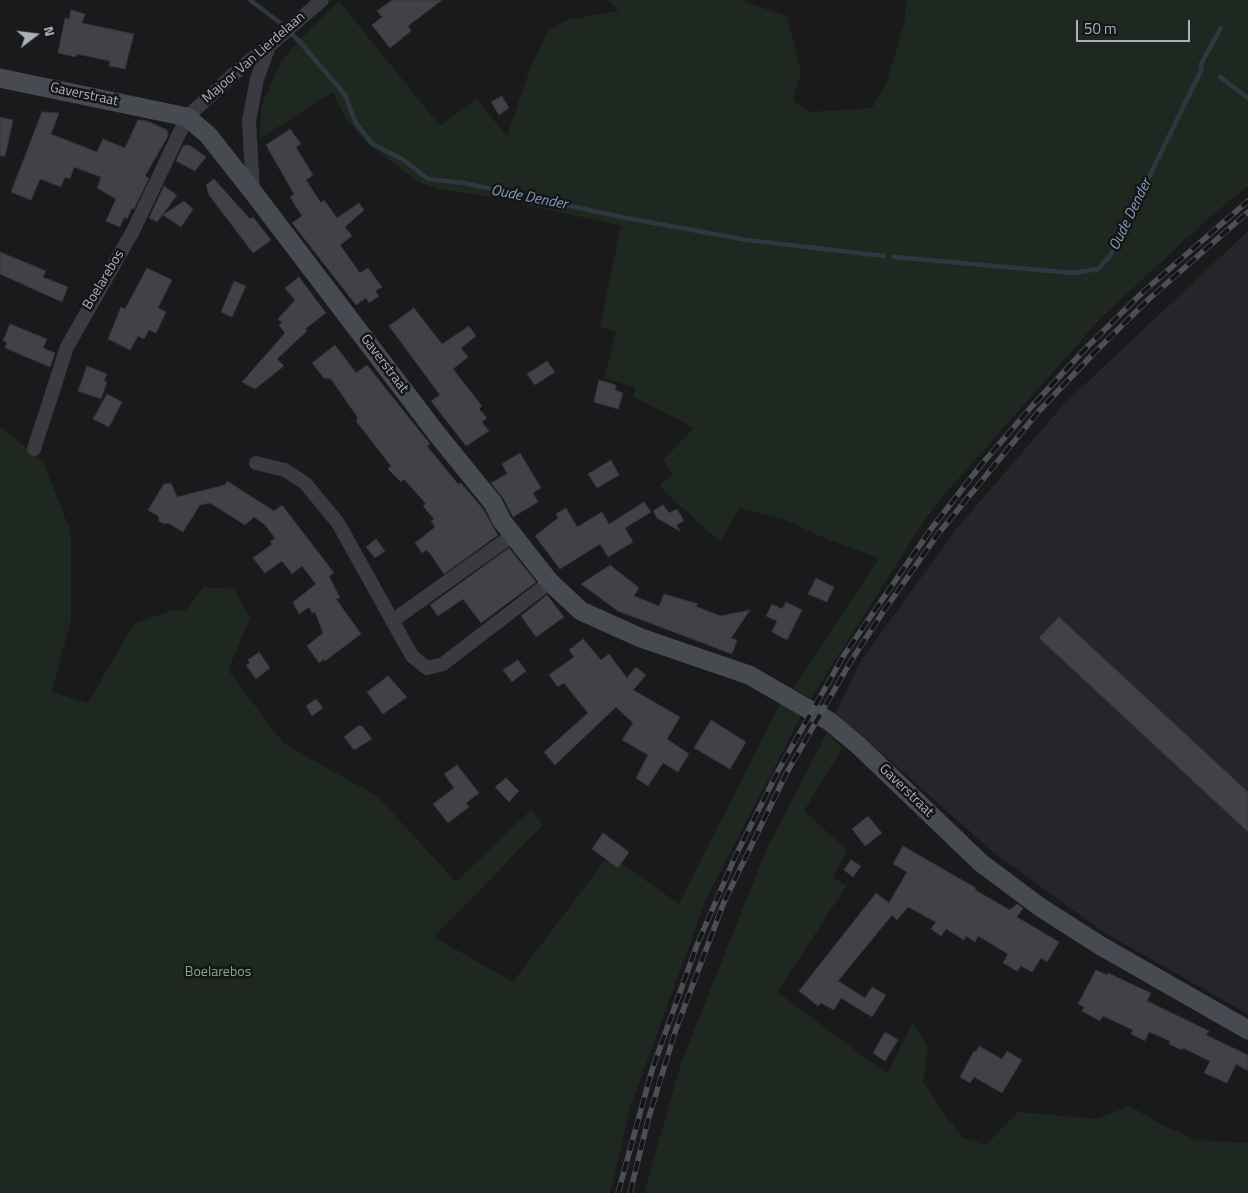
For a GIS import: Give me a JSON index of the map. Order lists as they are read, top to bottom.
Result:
{
  "streets": {
    "street": ["Majoor Van Lierdelaan", "Gaverstraat", "Boelarebos"]
  },
  "crossings": [
    ["Majoor Van Lierdelaan", "Gaverstraat"],
    ["Majoor Van Lierdelaan", "Boelarebos"],
    ["Gaverstraat", "Boelarebos"]
  ],
  "water": ["Oude Dender"],
  "parks": ["Boelarebos"],
  "scale_bar": "50 m",
  "north": "right"
}
